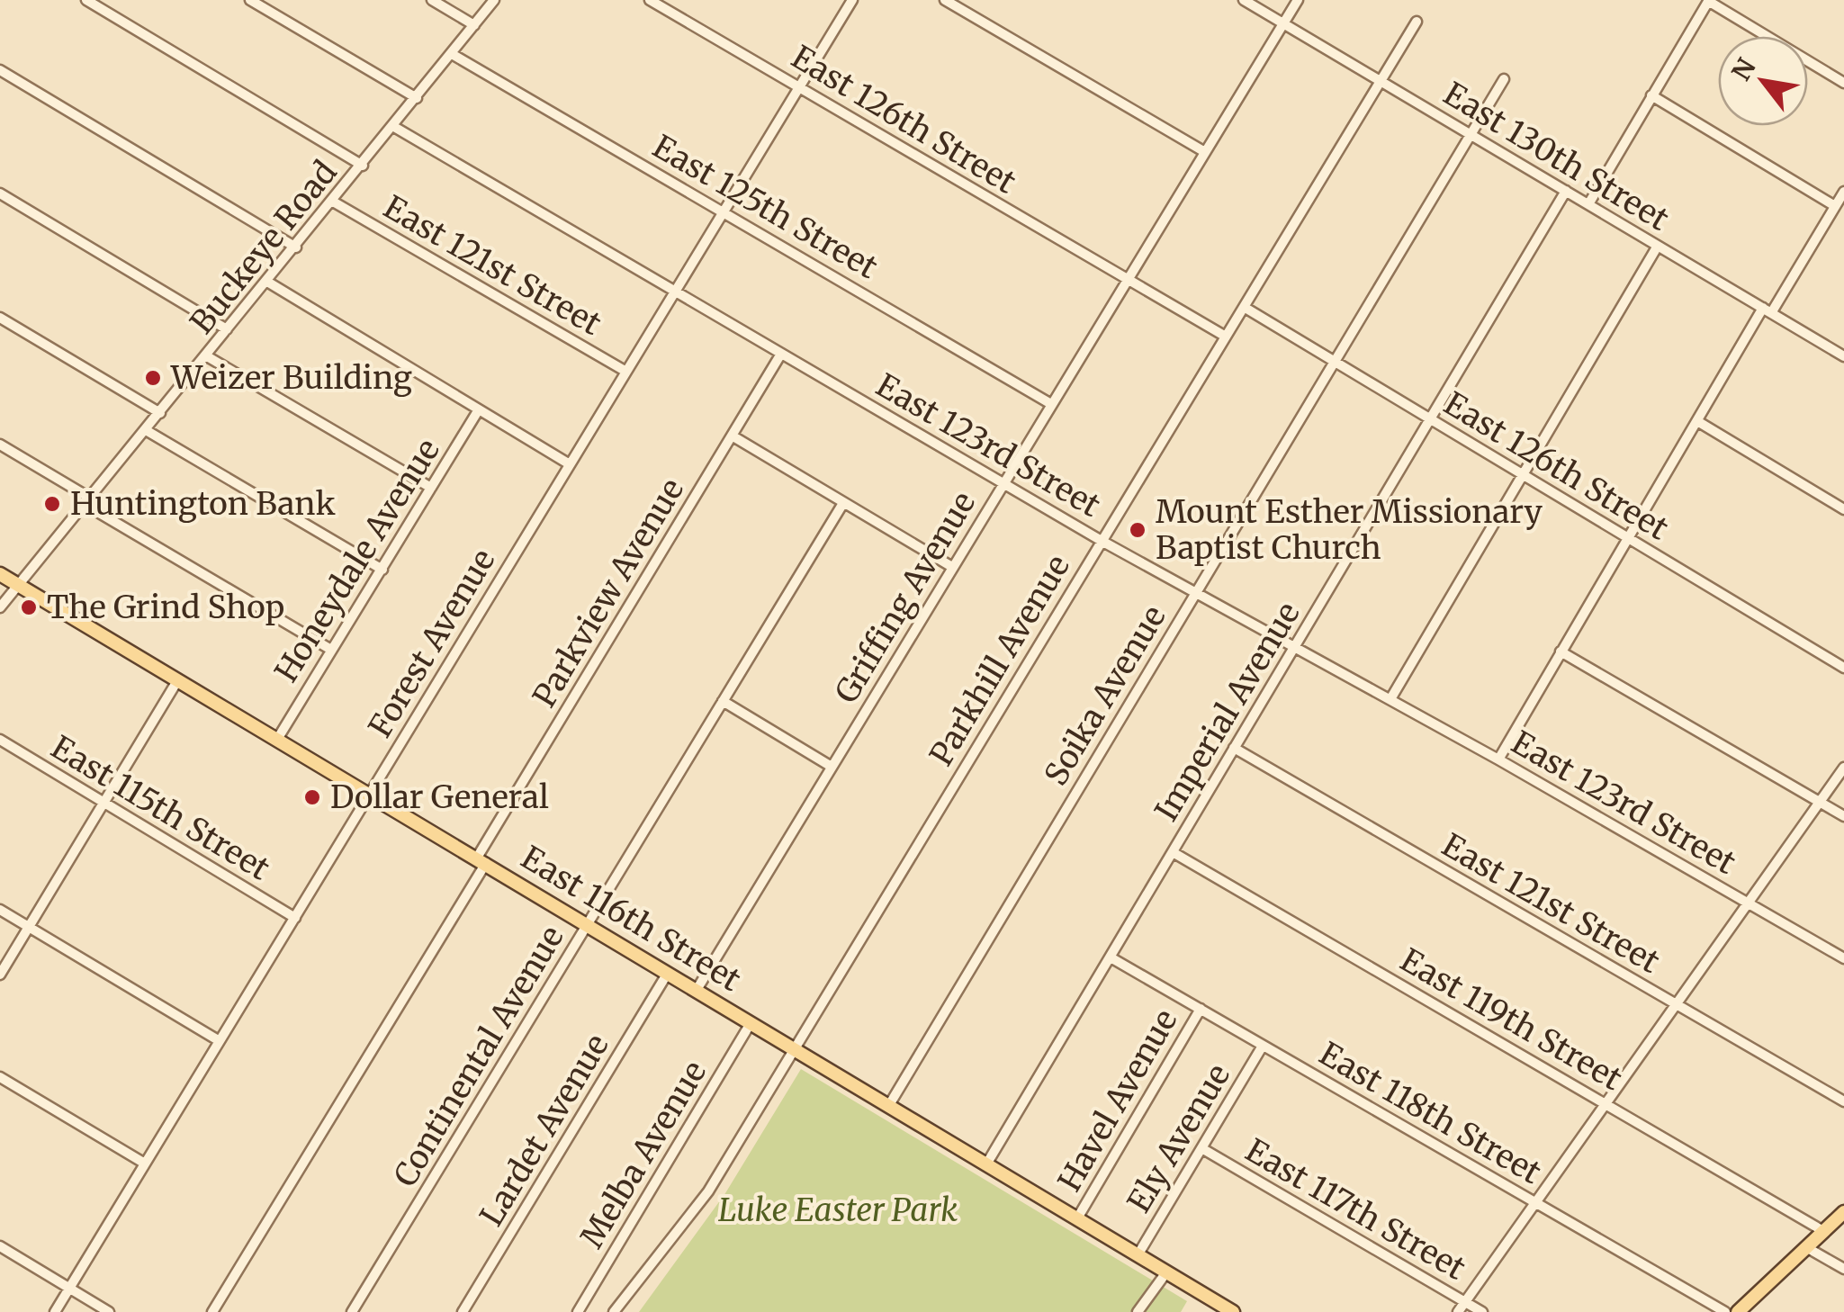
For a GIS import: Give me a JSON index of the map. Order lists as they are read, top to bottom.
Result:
{
  "streets": {
    "main road": ["East 116th Street"],
    "street": [
      "East 126th Street",
      "East 130th Street",
      "East 125th Street",
      "Buckeye Road",
      "East 121st Street",
      "East 123rd Street",
      "Honeydale Avenue",
      "Parkview Avenue",
      "Griffing Avenue",
      "Forest Avenue",
      "Parkhill Avenue",
      "Soika Avenue",
      "Imperial Avenue",
      "East 115th Street",
      "East 119th Street",
      "Continental Avenue",
      "Havel Avenue",
      "East 118th Street",
      "Lardet Avenue",
      "Ely Avenue",
      "Melba Avenue",
      "East 117th Street"
    ]
  },
  "crossings": [
    ["East 126th Street", "Griffing Avenue"],
    ["East 126th Street", "Forest Avenue"],
    ["East 126th Street", "Parkhill Avenue"],
    ["East 126th Street", "Soika Avenue"],
    ["East 126th Street", "Imperial Avenue"],
    ["East 130th Street", "Griffing Avenue"],
    ["East 130th Street", "Parkhill Avenue"],
    ["East 130th Street", "Soika Avenue"],
    ["East 130th Street", "Imperial Avenue"],
    ["East 125th Street", "Buckeye Road"],
    ["East 125th Street", "Griffing Avenue"],
    ["East 125th Street", "Forest Avenue"],
    ["Buckeye Road", "East 121st Street"],
    ["Buckeye Road", "East 123rd Street"],
    ["Buckeye Road", "East 116th Street"],
    ["East 121st Street", "Forest Avenue"],
    ["East 121st Street", "Imperial Avenue"],
    ["East 123rd Street", "Parkview Avenue"],
    ["East 123rd Street", "Griffing Avenue"],
    ["East 123rd Street", "Forest Avenue"],
    ["East 123rd Street", "Parkhill Avenue"],
    ["East 123rd Street", "Soika Avenue"],
    ["East 123rd Street", "Imperial Avenue"],
    ["Honeydale Avenue", "East 116th Street"],
    ["Parkview Avenue", "East 116th Street"],
    ["Griffing Avenue", "East 116th Street"],
    ["Forest Avenue", "East 115th Street"],
    ["Forest Avenue", "East 116th Street"],
    ["Parkhill Avenue", "East 116th Street"],
    ["Soika Avenue", "East 116th Street"],
    ["Imperial Avenue", "East 116th Street"],
    ["Imperial Avenue", "East 119th Street"],
    ["Imperial Avenue", "East 118th Street"],
    ["East 116th Street", "Continental Avenue"],
    ["East 116th Street", "Havel Avenue"],
    ["East 116th Street", "Lardet Avenue"],
    ["East 116th Street", "Ely Avenue"],
    ["East 116th Street", "Melba Avenue"],
    ["Havel Avenue", "East 118th Street"],
    ["East 118th Street", "Ely Avenue"],
    ["Ely Avenue", "East 117th Street"]
  ],
  "parks": ["Luke Easter Park"],
  "places": [
    "Weizer Building",
    "Huntington Bank",
    "Mount Esther Missionary Baptist Church",
    "The Grind Shop",
    "Dollar General"
  ],
  "north": "top left"
}
